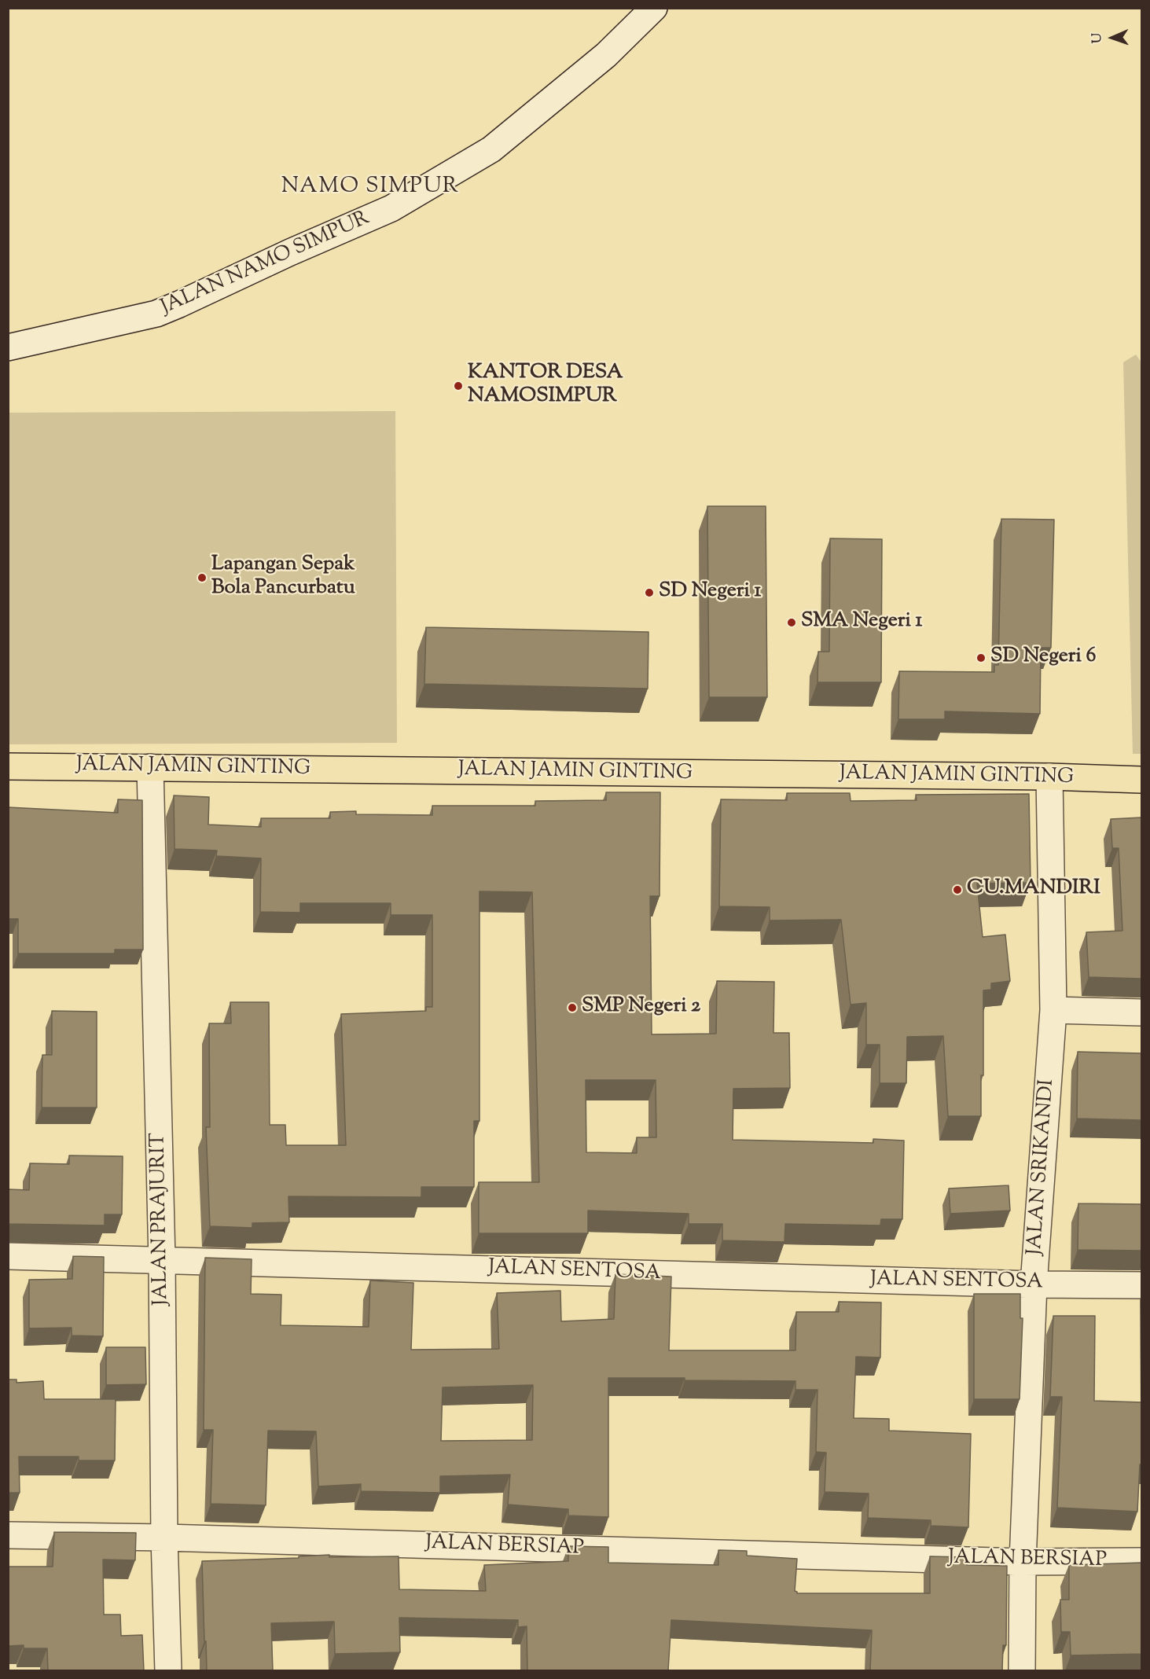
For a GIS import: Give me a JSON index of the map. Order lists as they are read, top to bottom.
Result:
{
  "streets": {
    "highway": ["JALAN JAMIN GINTING"],
    "street": [
      "JALAN NAMO SIMPUR",
      "JALAN SRIKANDI",
      "JALAN PRAJURIT",
      "JALAN SENTOSA",
      "JALAN BERSIAP"
    ]
  },
  "crossings": [
    ["JALAN JAMIN GINTING", "JALAN SRIKANDI"],
    ["JALAN JAMIN GINTING", "JALAN PRAJURIT"],
    ["JALAN SRIKANDI", "JALAN SENTOSA"],
    ["JALAN SRIKANDI", "JALAN BERSIAP"],
    ["JALAN PRAJURIT", "JALAN SENTOSA"],
    ["JALAN PRAJURIT", "JALAN BERSIAP"]
  ],
  "districts": ["NAMO SIMPUR"],
  "places": [
    "KANTOR DESA NAMOSIMPUR",
    "Lapangan Sepak Bola Pancurbatu",
    "SD Negeri 1",
    "SMA Negeri 1",
    "SD Negeri 6",
    "CU.MANDIRI",
    "SMP Negeri 2"
  ],
  "north": "left"
}
